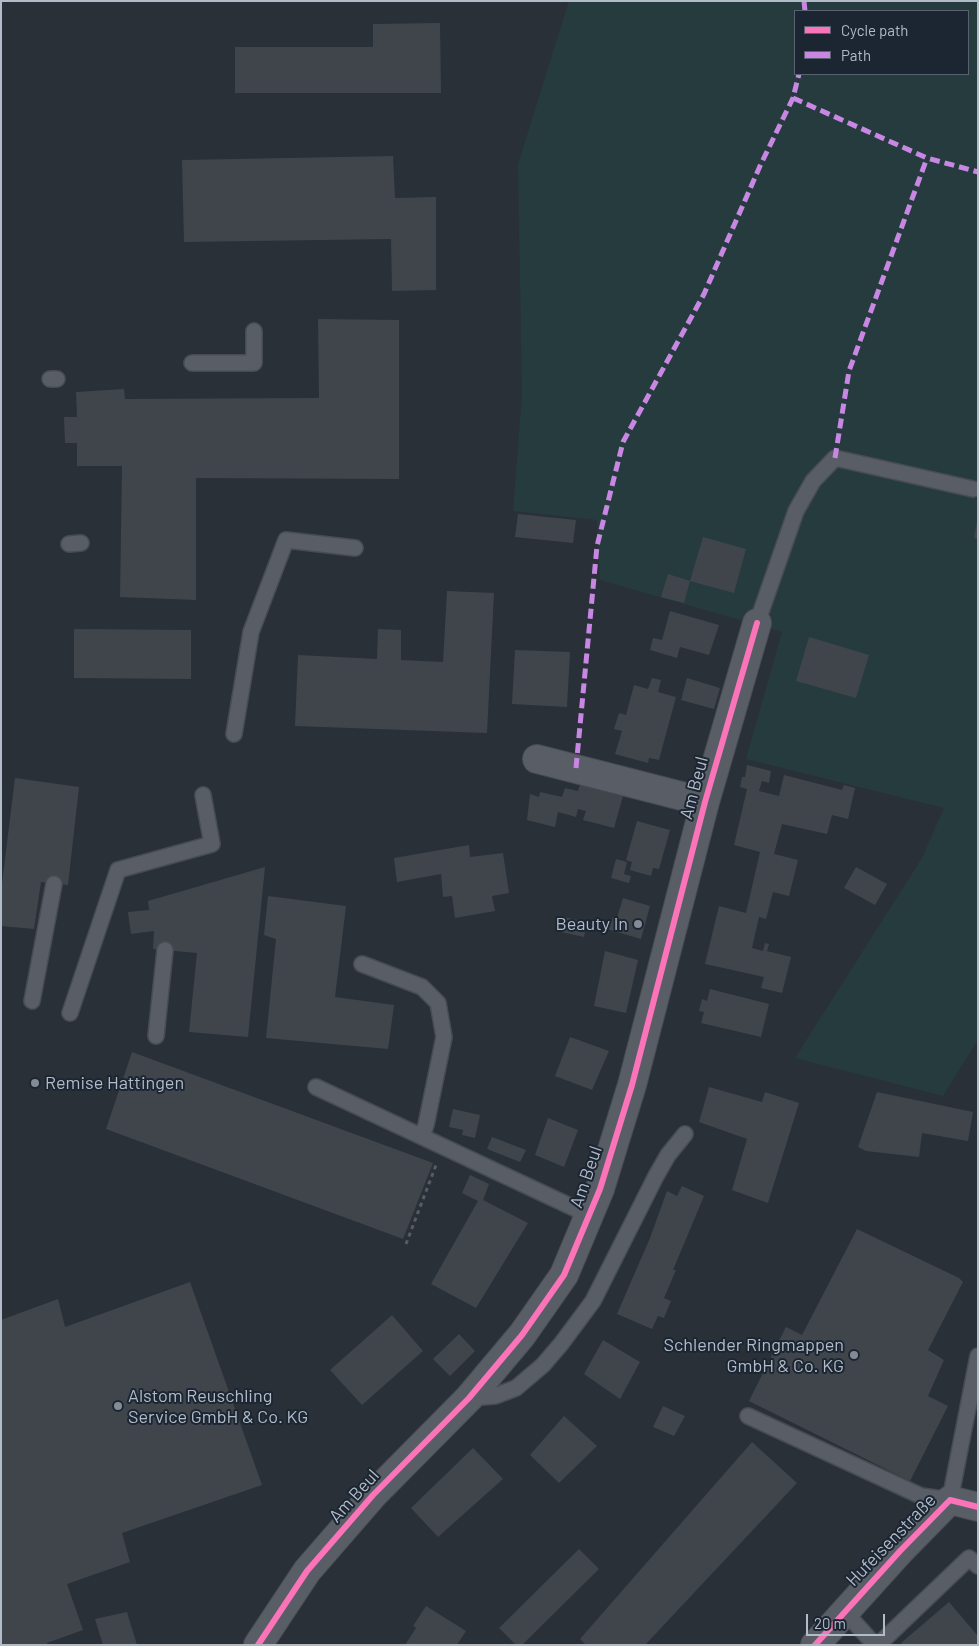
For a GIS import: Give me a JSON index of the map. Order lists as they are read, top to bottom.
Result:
{
  "streets": {
    "street": ["Am Beul", "Hufeisenstraße"]
  },
  "places": [
    "Beauty In",
    "Remise Hattingen",
    "Schlender Ringmappen GmbH & Co. KG",
    "Alstom Reuschling Service GmbH & Co. KG"
  ],
  "legend": ["Cycle path", "Path"],
  "scale_bar": "20 m"
}
